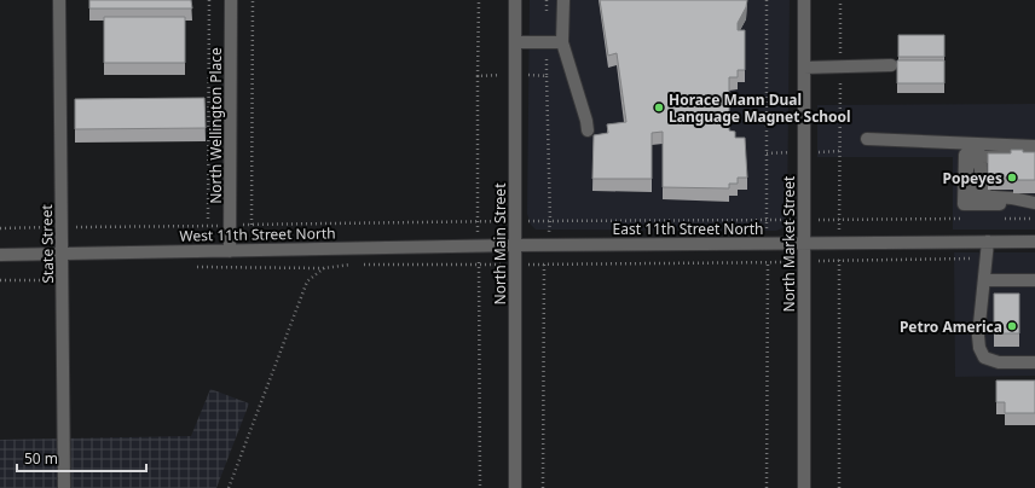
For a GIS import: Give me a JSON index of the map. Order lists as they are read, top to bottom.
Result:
{
  "streets": {
    "street": [
      "North Wellington Place",
      "East 11th Street North",
      "West 11th Street North",
      "State Street",
      "North Main Street",
      "North Market Street"
    ]
  },
  "crossings": [
    ["North Wellington Place", "West 11th Street North"],
    ["East 11th Street North", "West 11th Street North"],
    ["East 11th Street North", "North Main Street"],
    ["East 11th Street North", "North Market Street"],
    ["West 11th Street North", "State Street"],
    ["West 11th Street North", "North Main Street"]
  ],
  "places": ["Horace Mann Dual Language Magnet School", "Popeyes", "Petro America"],
  "scale_bar": "50 m"
}
